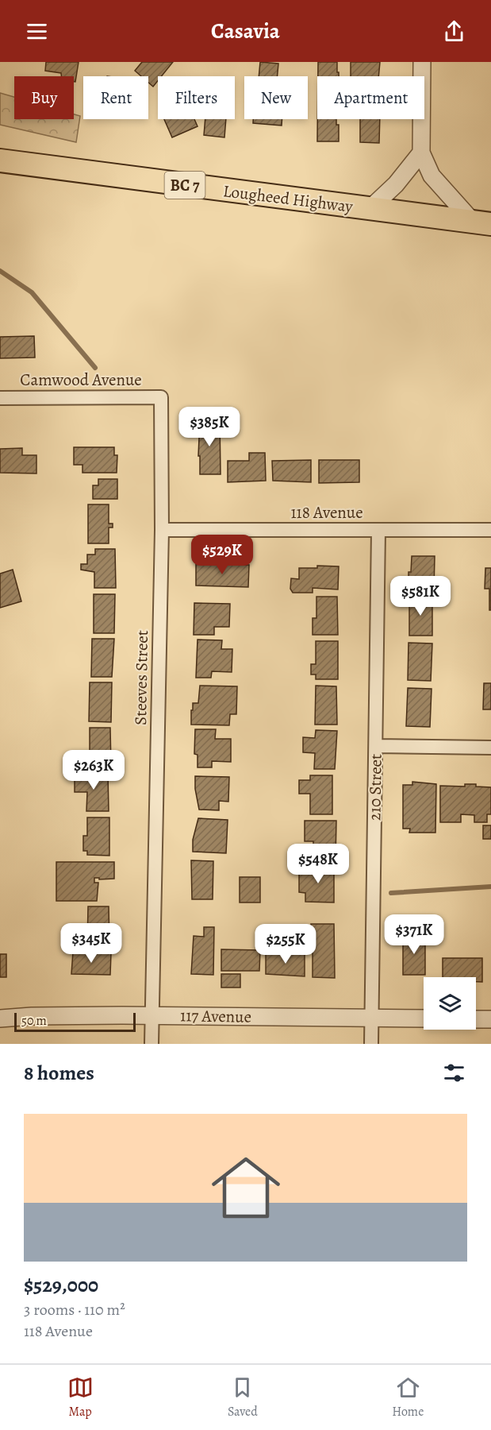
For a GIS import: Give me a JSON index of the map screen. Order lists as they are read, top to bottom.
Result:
{
  "streets": {
    "highway": ["BC 7", "Lougheed Highway"],
    "street": [
      "Camwood Avenue",
      "118 Avenue",
      "Steeves Street",
      "210 Street",
      "117 Avenue"
    ]
  },
  "crossings": [
    ["Camwood Avenue", "Steeves Street"],
    ["118 Avenue", "Steeves Street"],
    ["118 Avenue", "210 Street"],
    ["Steeves Street", "117 Avenue"],
    ["210 Street", "117 Avenue"]
  ],
  "scale_bar": "50 m",
  "page": {
    "header": "Casavia",
    "chip": [
      "Buy",
      "Rent",
      "Filters",
      "New",
      "Apartment"
    ],
    "price": [
      "$385K",
      "$529K",
      "$581K",
      "$263K",
      "$548K",
      "$371K",
      "$345K",
      "$255K"
    ],
    "scale": "50 m",
    "heading": "8 homes",
    "list": [
      {
        "name": "$529,000",
        "note": "3 rooms · 110 m² · 118 Avenue"
      }
    ],
    "tabs": ["Map", "Saved", "Home"]
  }
}
